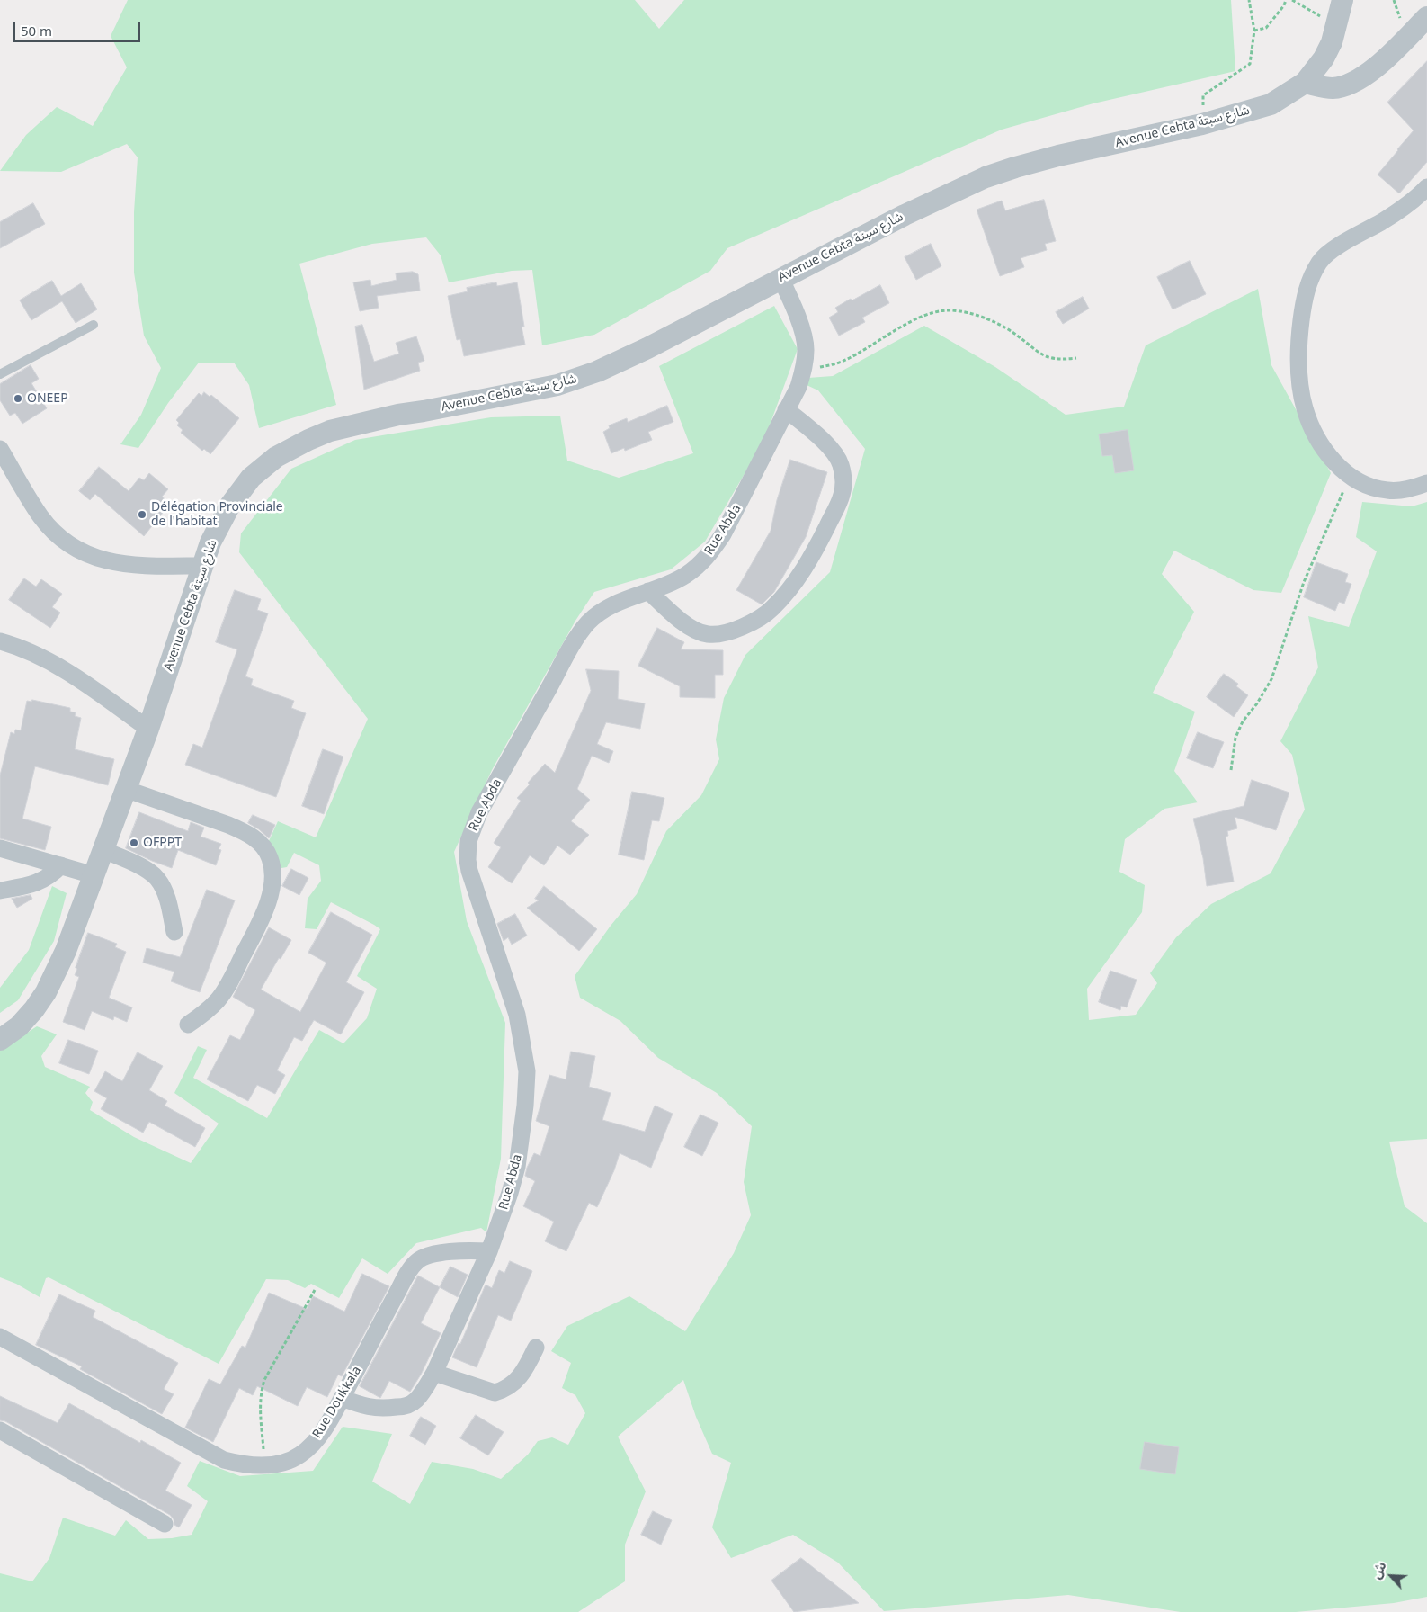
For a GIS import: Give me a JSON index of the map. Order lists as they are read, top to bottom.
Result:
{
  "streets": {
    "street": ["Avenue Cebta شارع سبتة", "Rue Abda", "Rue Doukkala"]
  },
  "crossings": [
    ["Avenue Cebta شارع سبتة", "Rue Abda"],
    ["Rue Abda", "Rue Doukkala"]
  ],
  "places": ["ONEEP", "Délégation Provinciale de l'habitat", "OFPPT"],
  "scale_bar": "50 m",
  "north": "top left"
}
